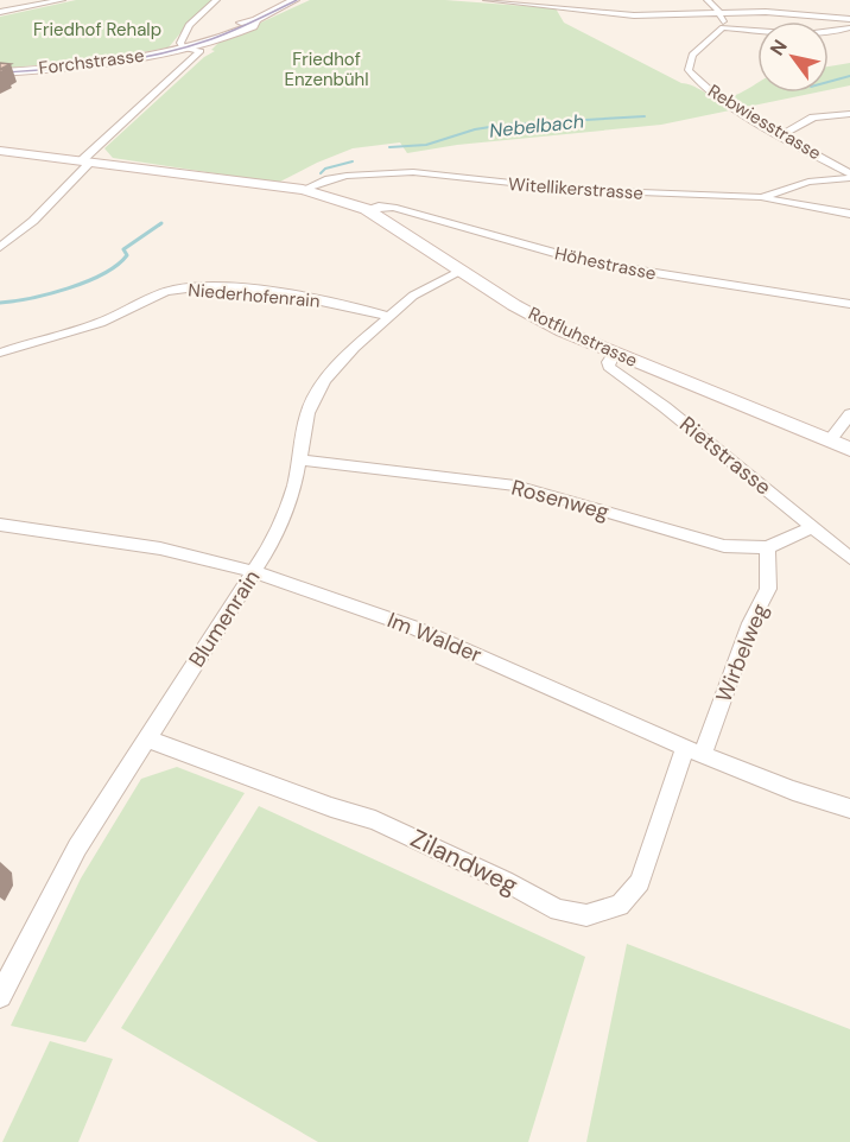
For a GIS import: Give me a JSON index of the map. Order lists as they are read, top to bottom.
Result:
{
  "streets": {
    "main road": ["Forchstrasse", "Witellikerstrasse", "Rotfluhstrasse"],
    "street": [
      "Rebwiesstrasse",
      "Höhestrasse",
      "Niederhofenrain",
      "Rietstrasse",
      "Rosenweg",
      "Blumenrain",
      "Im Walder",
      "Wirbelweg",
      "Zilandweg"
    ]
  },
  "crossings": [
    ["Rebwiesstrasse", "Witellikerstrasse"],
    ["Witellikerstrasse", "Rotfluhstrasse"],
    ["Höhestrasse", "Rotfluhstrasse"],
    ["Niederhofenrain", "Blumenrain"],
    ["Rotfluhstrasse", "Rietstrasse"],
    ["Rotfluhstrasse", "Blumenrain"],
    ["Rietstrasse", "Rosenweg"],
    ["Rosenweg", "Blumenrain"],
    ["Rosenweg", "Wirbelweg"],
    ["Blumenrain", "Im Walder"],
    ["Blumenrain", "Zilandweg"],
    ["Im Walder", "Wirbelweg"],
    ["Im Walder", "Zilandweg"],
    ["Wirbelweg", "Zilandweg"]
  ],
  "water": ["Nebelbach"],
  "parks": ["Friedhof Rehalp", "Friedhof Enzenbühl"],
  "north": "top left"
}
